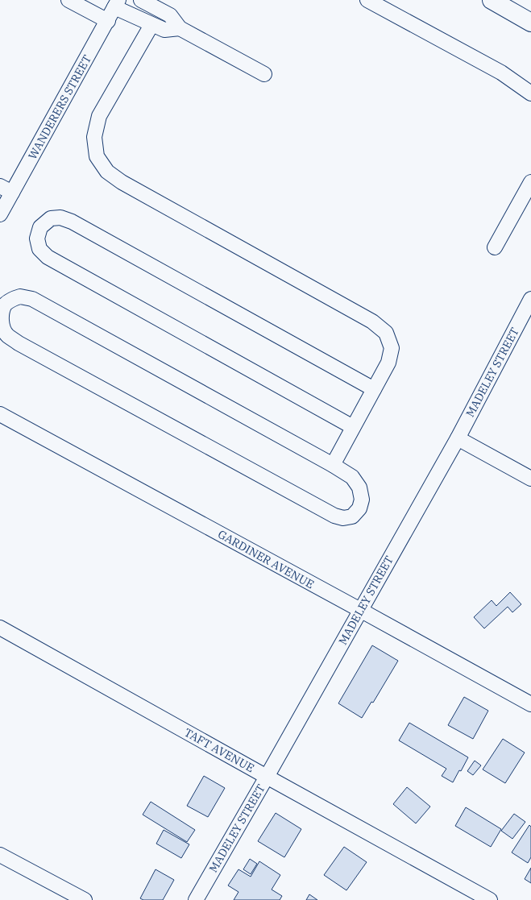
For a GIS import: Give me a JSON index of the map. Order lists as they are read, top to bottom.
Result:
{
  "streets": {
    "street": [
      "WANDERERS STREET",
      "MADELEY STREET",
      "GARDINER AVENUE",
      "TAFT AVENUE"
    ]
  },
  "crossings": [
    ["MADELEY STREET", "GARDINER AVENUE"],
    ["MADELEY STREET", "TAFT AVENUE"]
  ]
}
